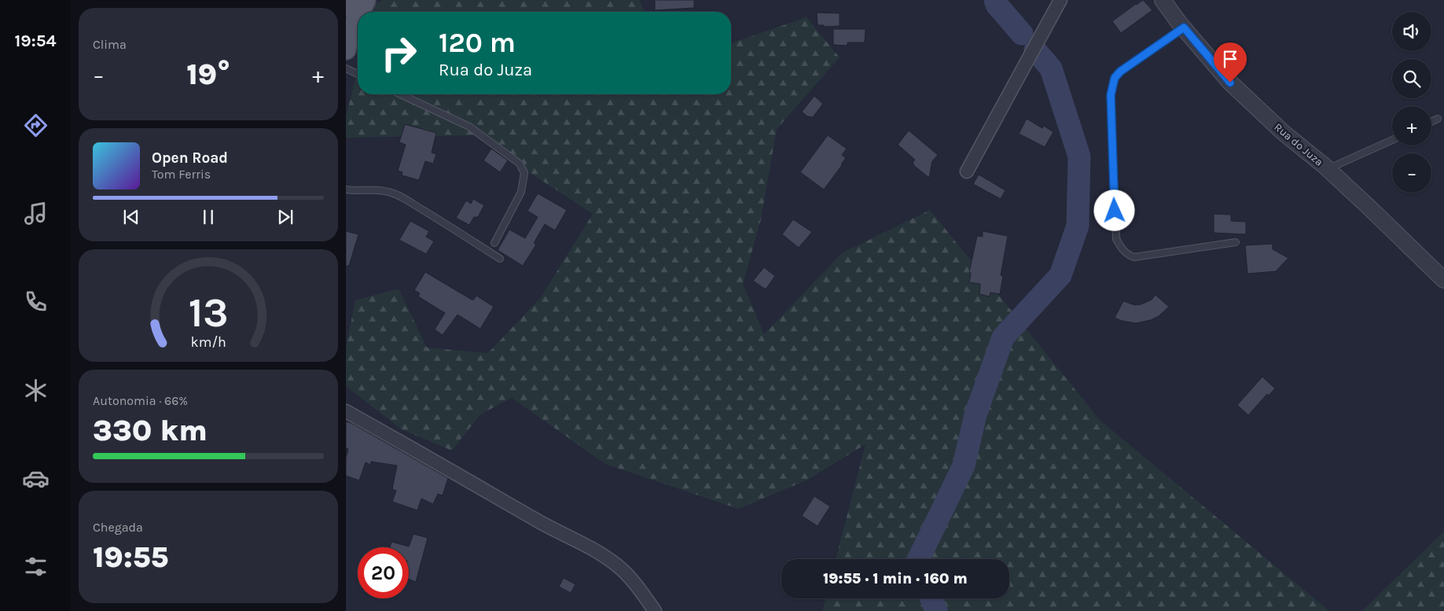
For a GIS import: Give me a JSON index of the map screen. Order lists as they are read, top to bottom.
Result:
{
  "streets": {
    "street": ["Rua do Juza"]
  },
  "page": {
    "tabs": "19:54",
    "tile": [
      "Clima",
      ["Autonomia · 66%", "330 km"],
      ["Chegada", "19:55"]
    ],
    "map_buttons": ["+", "−"],
    "turn": ["120 m", "Rua do Juza"],
    "heat": ["−", "19°", "+"],
    "song": ["Open Road", "Tom Ferris"],
    "limit": "20",
    "trip": "19:55 · 1 min · 160 m",
    "gauge": ["13", "km/h"]
  }
}
